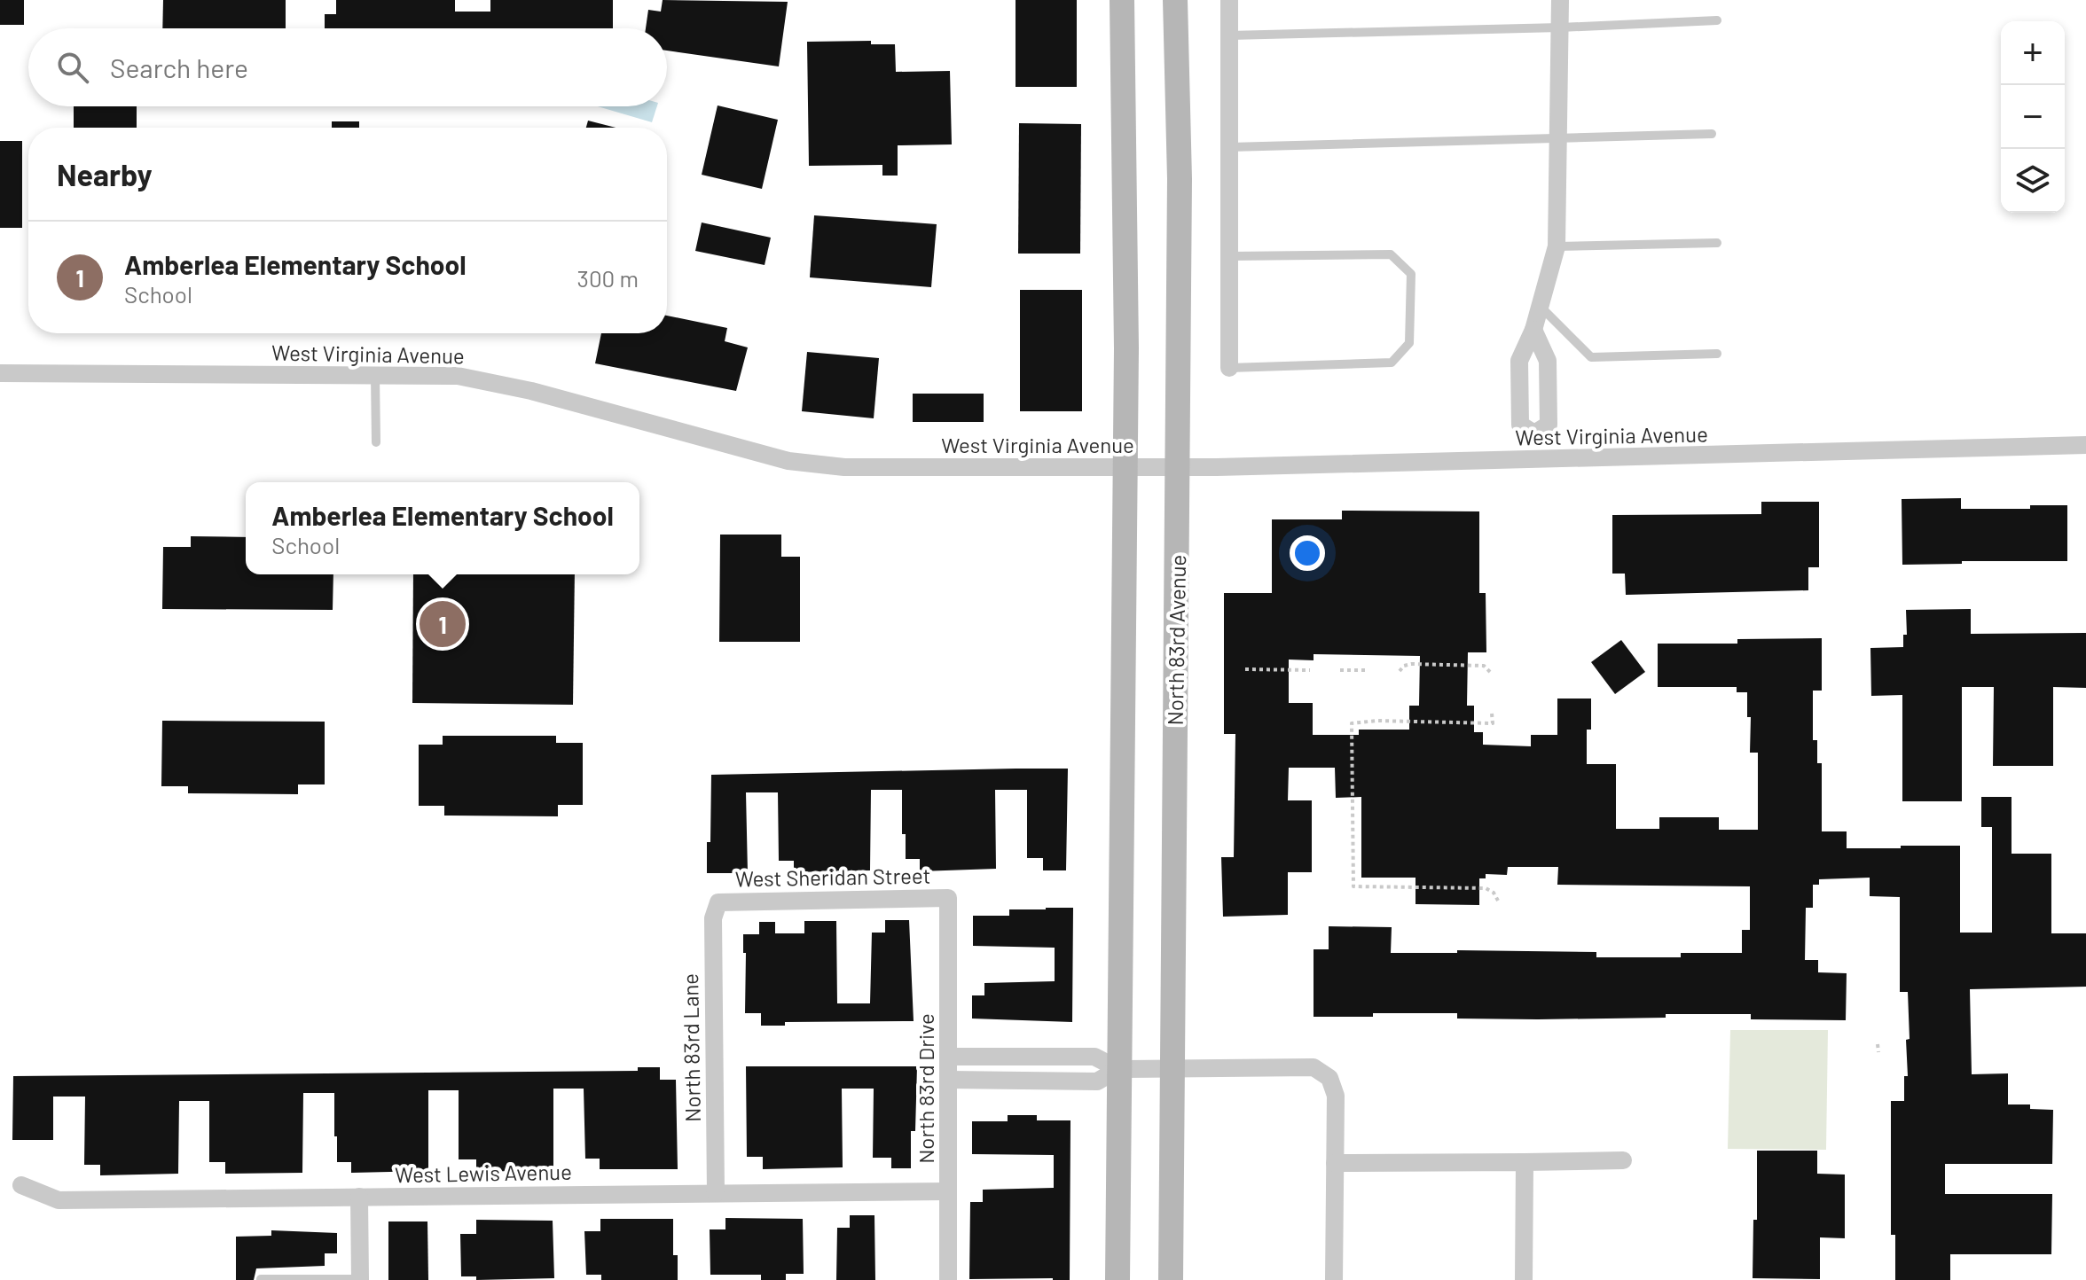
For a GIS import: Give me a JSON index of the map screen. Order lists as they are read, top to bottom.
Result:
{
  "streets": {
    "main road": ["North 83rd Avenue"],
    "street": [
      "West Virginia Avenue",
      "West Sheridan Street",
      "North 83rd Lane",
      "North 83rd Drive",
      "West Lewis Avenue"
    ]
  },
  "crossings": [
    ["West Virginia Avenue", "North 83rd Avenue"],
    ["West Sheridan Street", "North 83rd Lane"],
    ["West Sheridan Street", "North 83rd Drive"],
    ["North 83rd Lane", "West Lewis Avenue"],
    ["North 83rd Drive", "West Lewis Avenue"]
  ],
  "page": {
    "map_buttons": ["+", "−"],
    "search": "Search here",
    "heading": "Nearby",
    "list": [
      {
        "mark": "1",
        "name": "Amberlea Elementary School",
        "note": "School",
        "value": "300 m"
      }
    ],
    "popup": ["Amberlea Elementary School", "School"],
    "pins": "1"
  }
}
